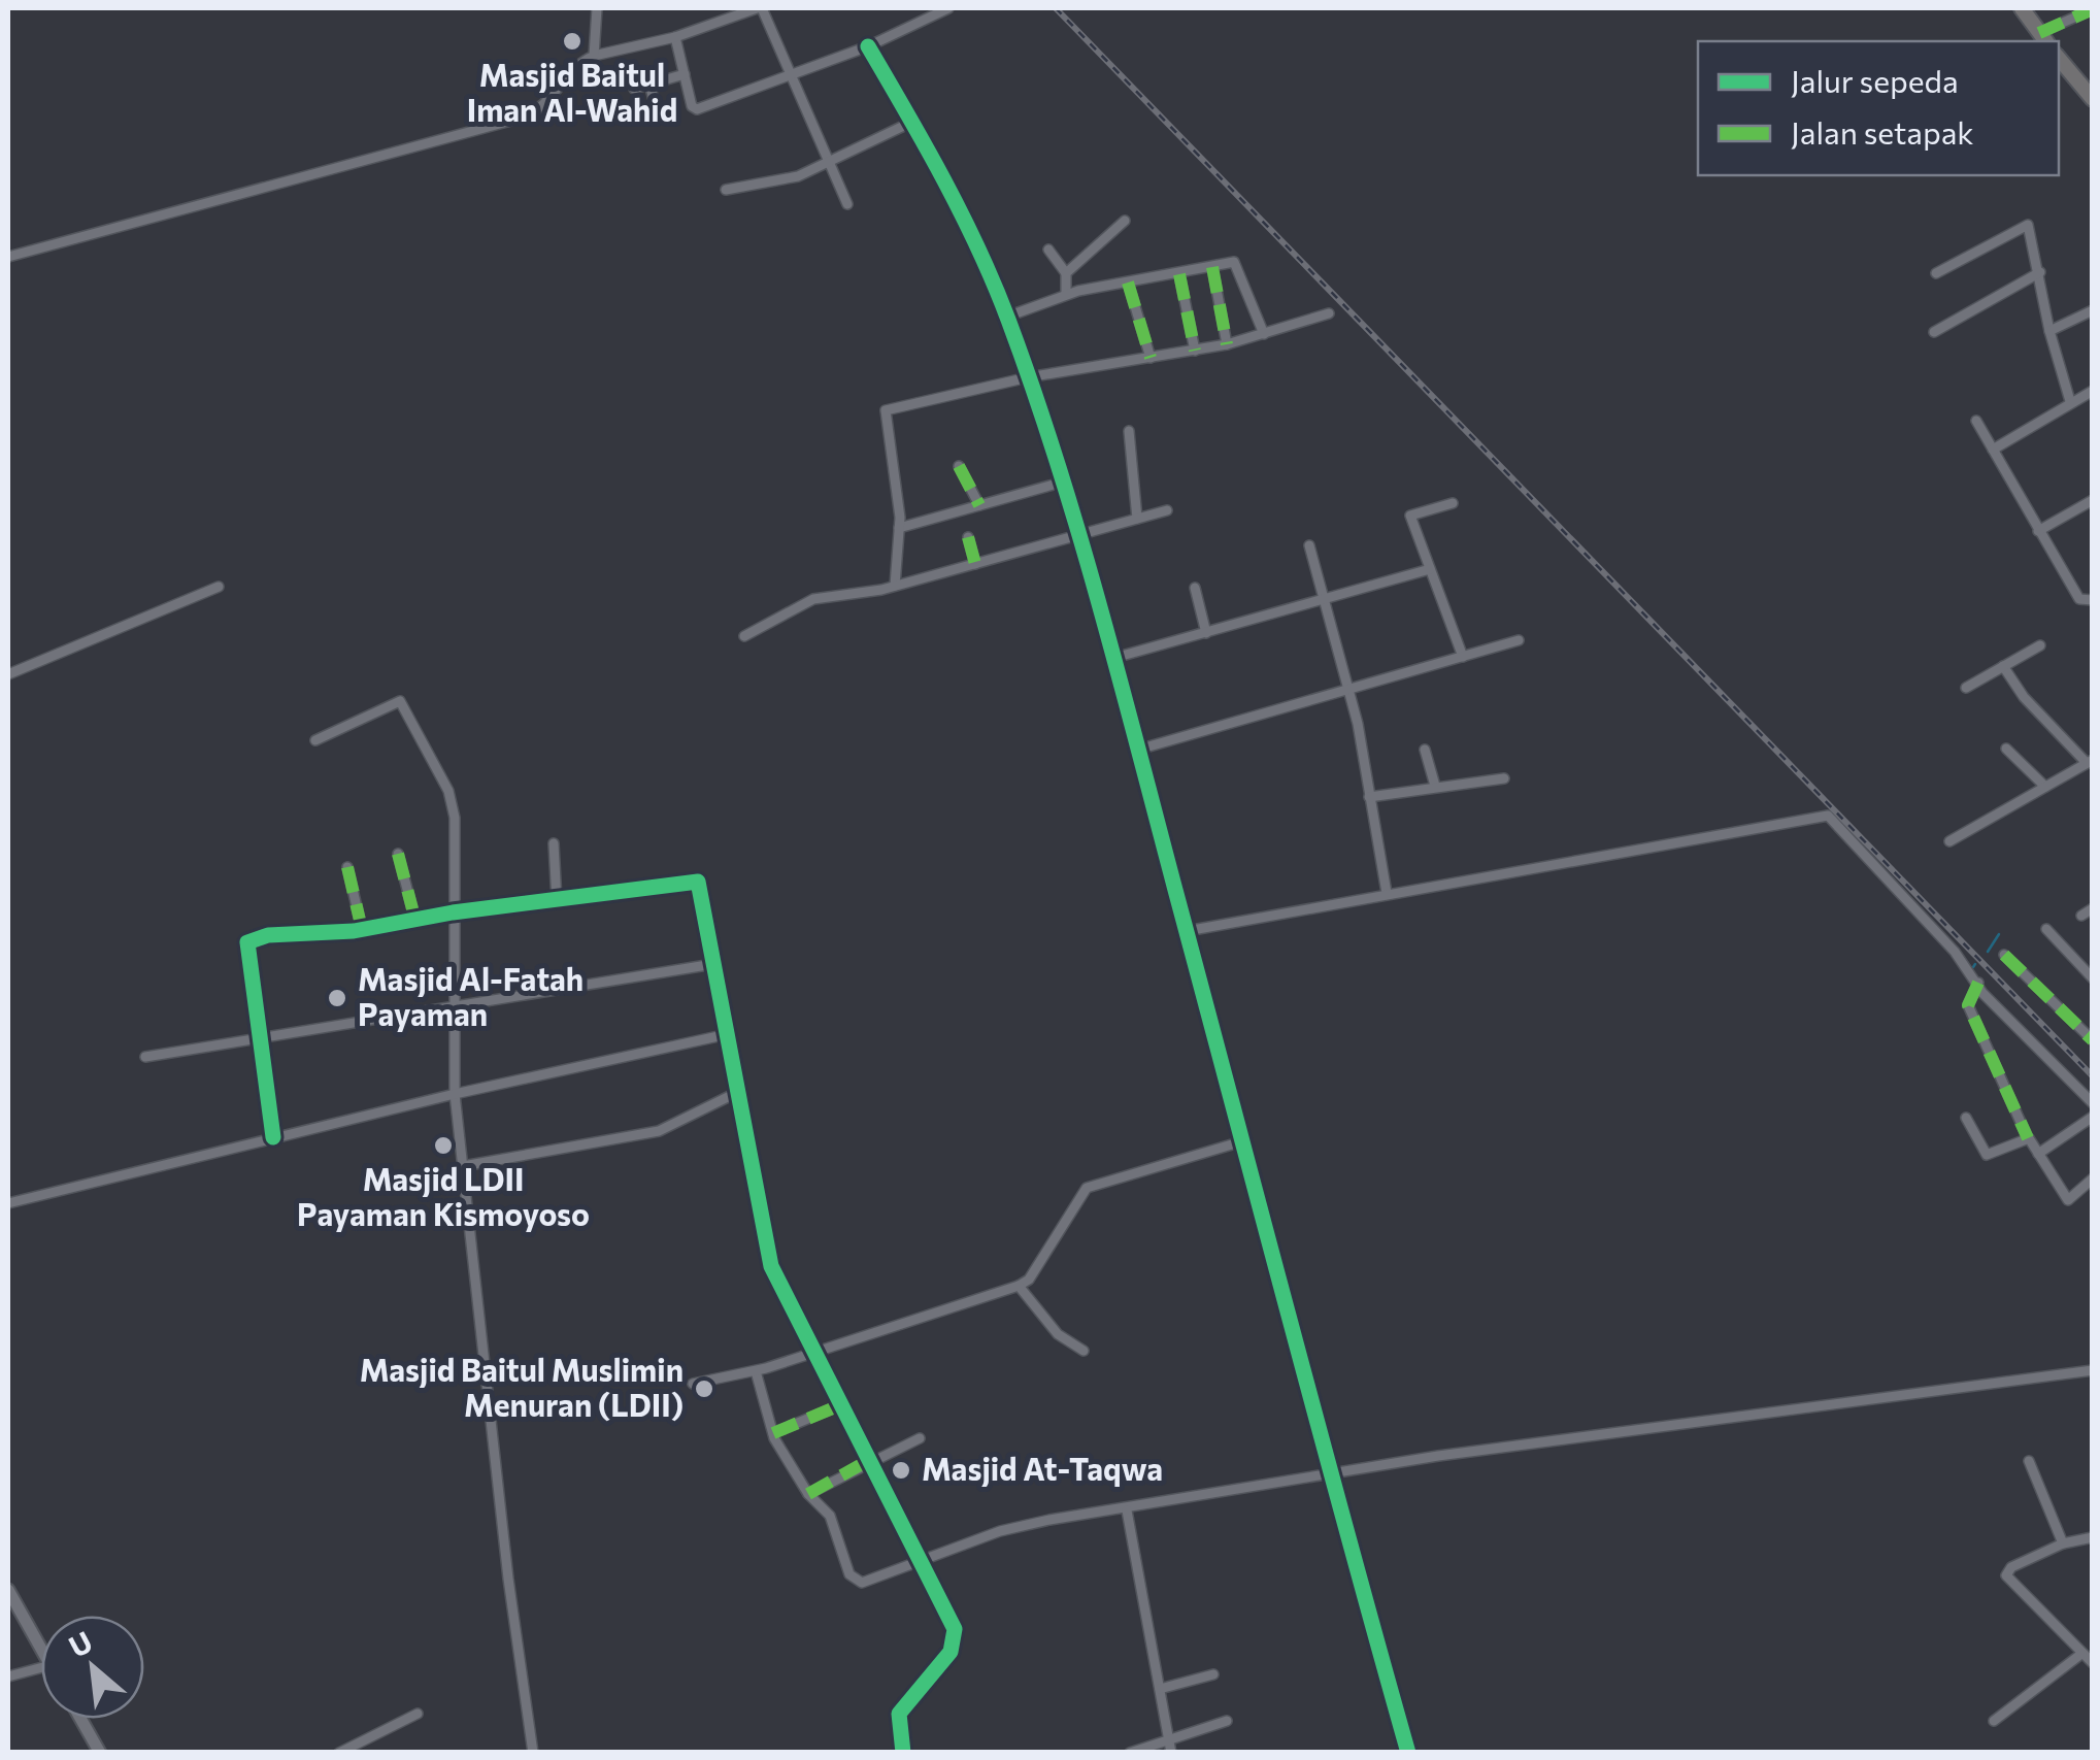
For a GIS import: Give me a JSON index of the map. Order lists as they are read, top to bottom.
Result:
{
  "places": [
    "Masjid Baitul Iman Al-Wahid",
    "Masjid Al-Fatah Payaman",
    "Masjid LDII Payaman Kismoyoso",
    "Masjid Baitul Muslimin Menuran (LDII)",
    "Masjid At-Taqwa"
  ],
  "legend": ["Jalur sepeda", "Jalan setapak"],
  "north": "top left"
}
